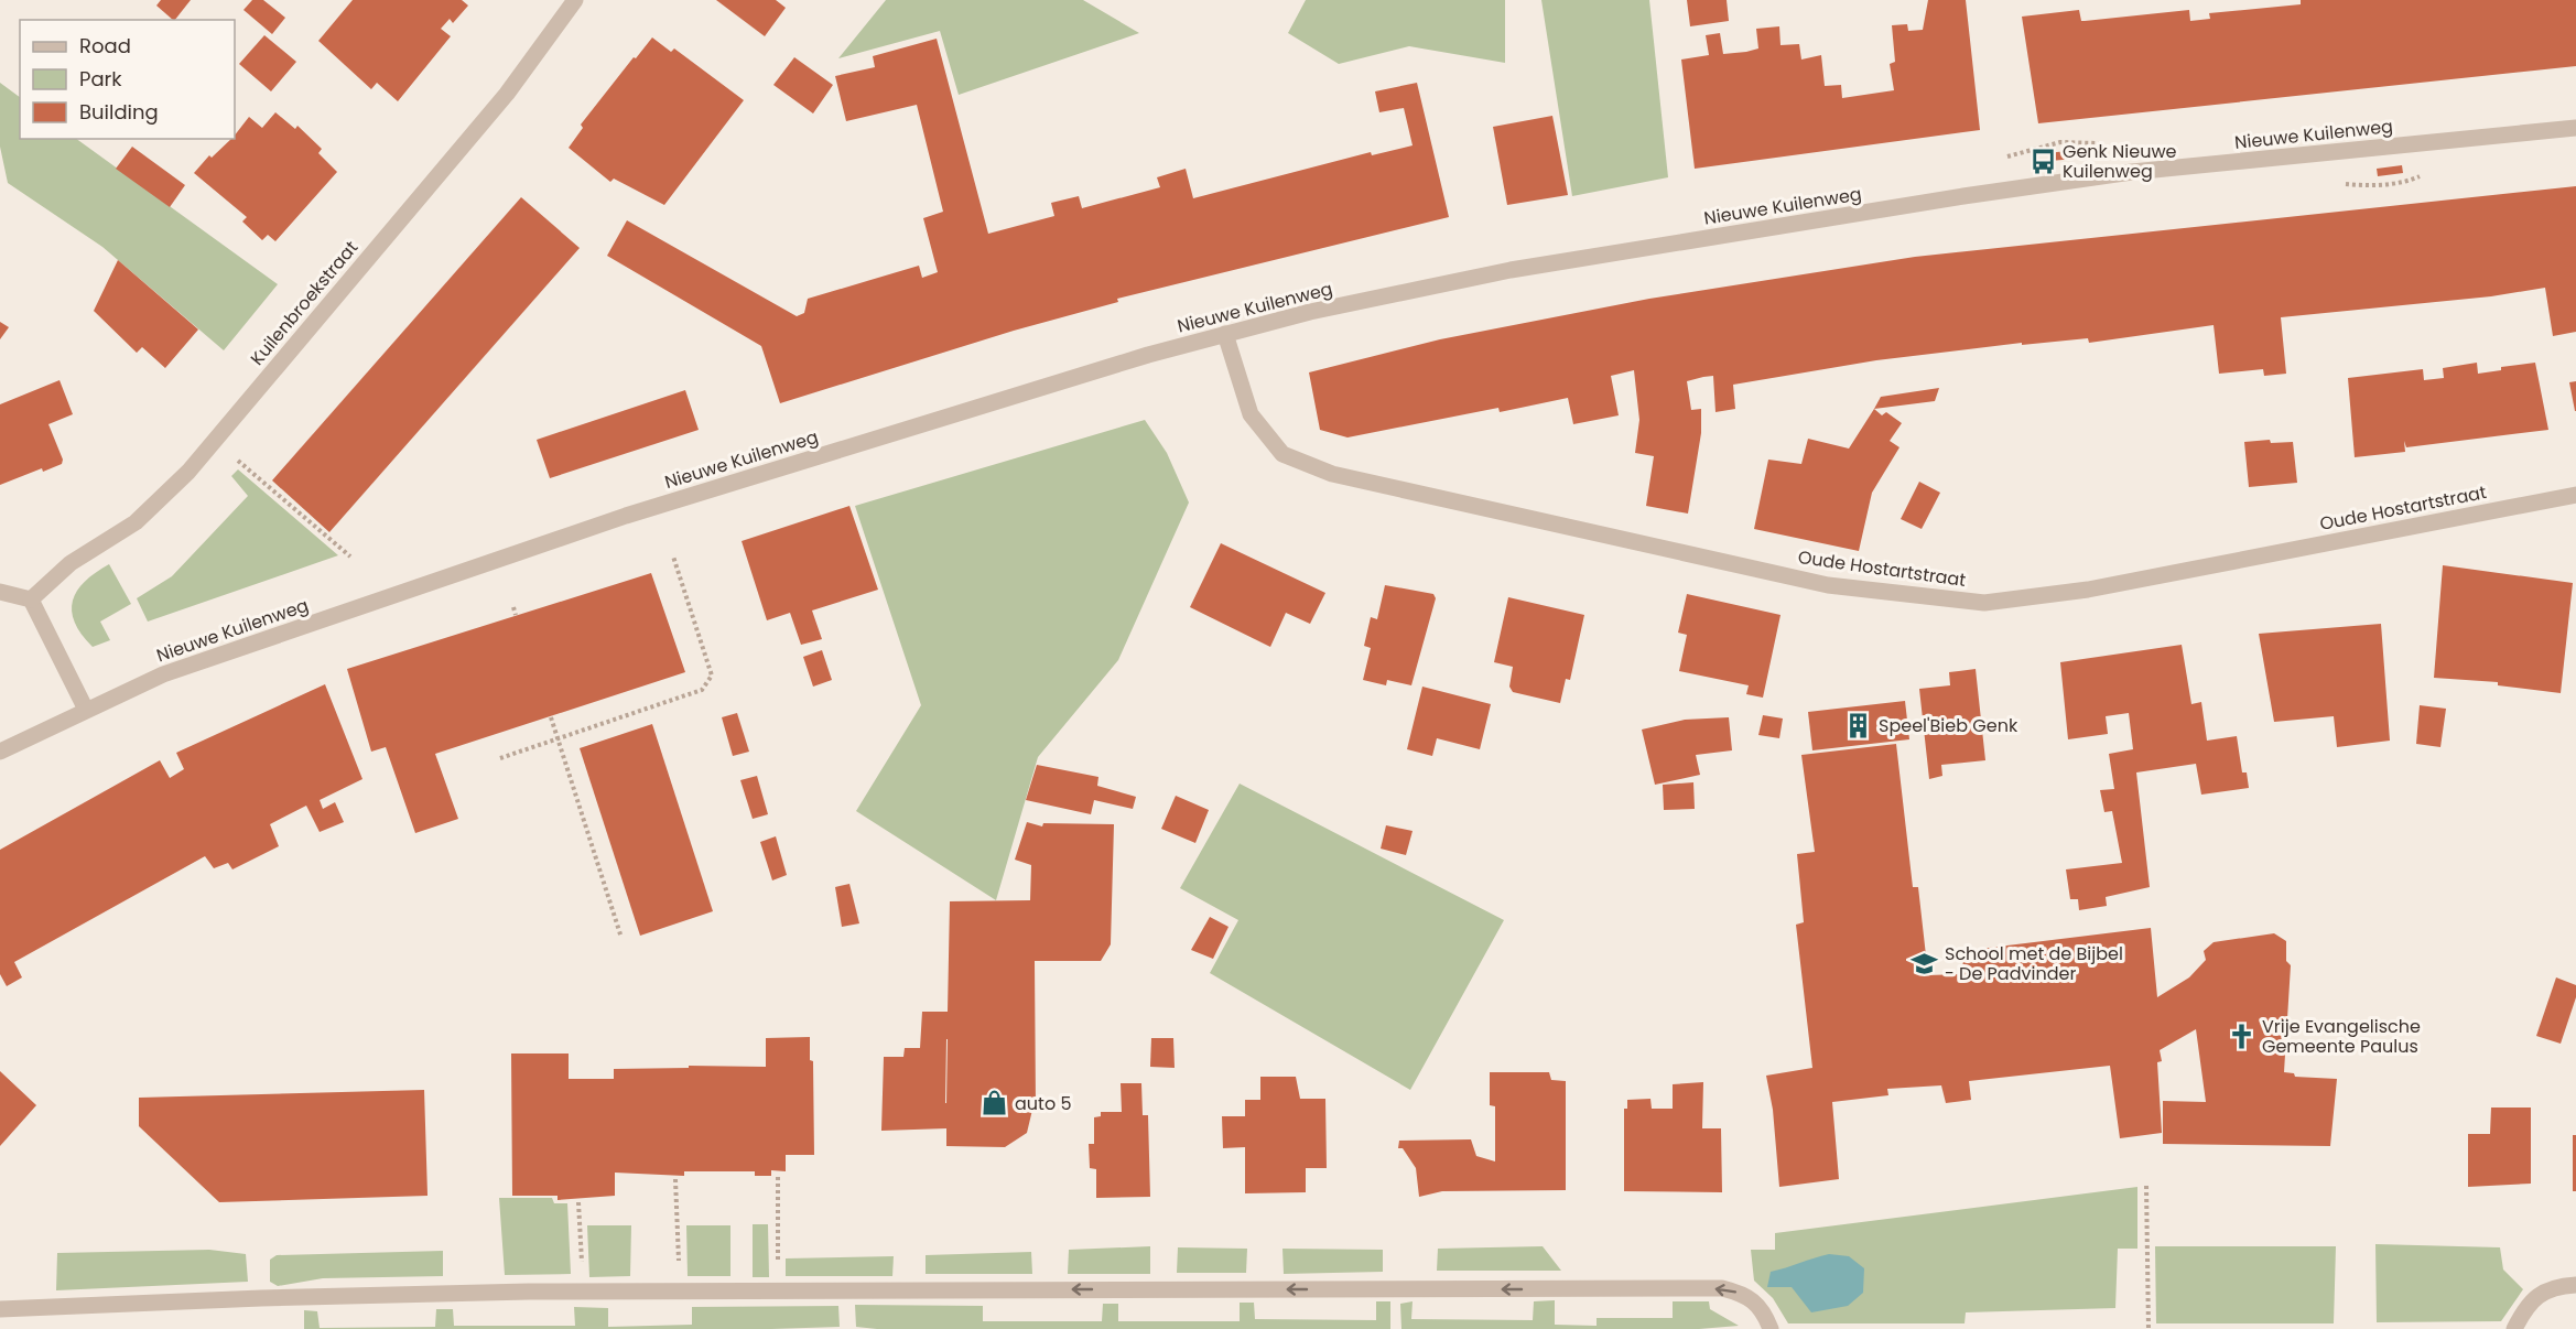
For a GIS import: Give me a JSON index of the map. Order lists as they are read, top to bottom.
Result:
{
  "streets": {
    "street": ["Nieuwe Kuilenweg", "Kuilenbroekstraat", "Oude Hostartstraat"]
  },
  "crossings": [
    ["Nieuwe Kuilenweg", "Oude Hostartstraat"]
  ],
  "places": {
    "bus stop": ["Genk Nieuwe Kuilenweg"],
    "building": ["Speel'Bieb Genk"],
    "school or university": ["School met de Bijbel - De Padvinder"],
    "church": ["Vrije Evangelische Gemeente Paulus"],
    "shop": ["auto 5"]
  },
  "legend": ["Road", "Park", "Building"]
}
